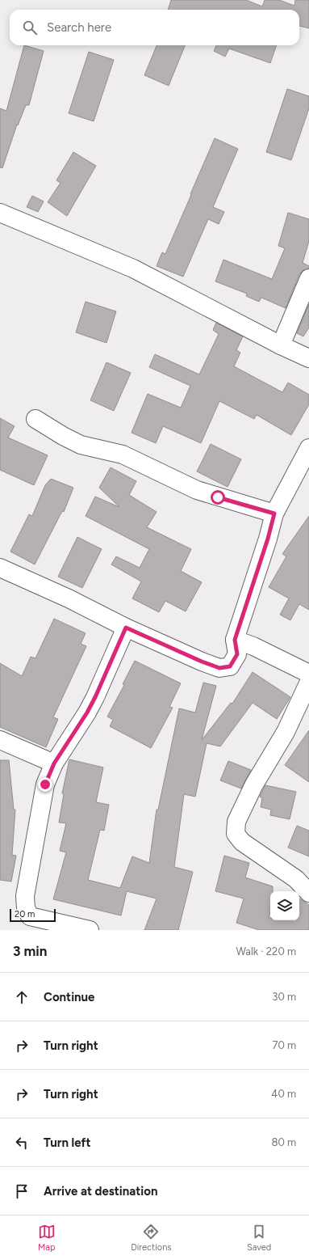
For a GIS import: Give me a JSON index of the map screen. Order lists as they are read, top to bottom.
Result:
{
  "scale_bar": "20 m",
  "page": {
    "search": "Search here",
    "scale": "20 m",
    "heading": ["3 min", "Walk · 220 m"],
    "list": [
      ["Continue", "30 m"],
      ["Turn right", "70 m"],
      ["Turn right", "40 m"],
      ["Turn left", "80 m"],
      "Arrive at destination"
    ],
    "nav": ["Map", "Directions", "Saved"]
  }
}
